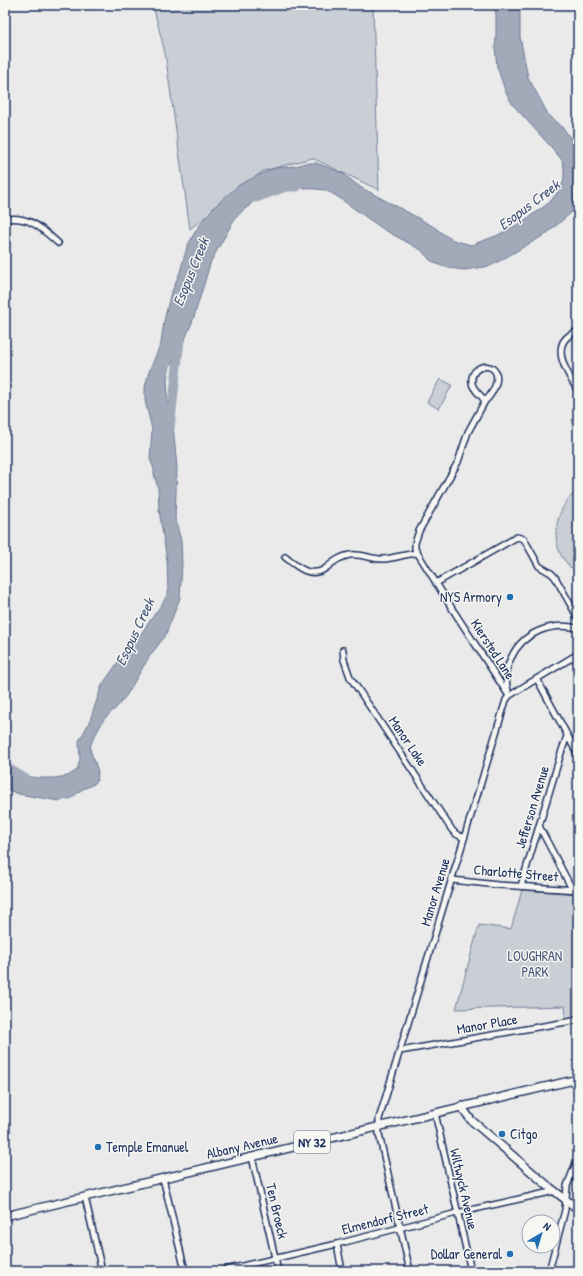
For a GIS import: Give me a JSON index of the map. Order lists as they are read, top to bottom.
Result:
{
  "streets": {
    "main road": ["NY 32", "Albany Avenue"],
    "street": [
      "Kiersted Lane",
      "Manor Lake",
      "Jefferson Avenue",
      "Charlotte Street",
      "Manor Avenue",
      "Manor Place",
      "Wiltwyck Avenue",
      "Ten Broeck",
      "Elmendorf Street"
    ]
  },
  "crossings": [
    ["Kiersted Lane", "Manor Avenue"],
    ["Manor Lake", "Manor Avenue"],
    ["Jefferson Avenue", "Charlotte Street"],
    ["Charlotte Street", "Manor Avenue"],
    ["Manor Avenue", "Manor Place"],
    ["Manor Avenue", "Albany Avenue"],
    ["Albany Avenue", "Wiltwyck Avenue"],
    ["Albany Avenue", "Ten Broeck"],
    ["Wiltwyck Avenue", "Elmendorf Street"],
    ["Ten Broeck", "Elmendorf Street"]
  ],
  "water": ["Esopus Creek"],
  "parks": ["LOUGHRAN PARK"],
  "places": [
    "NYS Armory",
    "Citgo",
    "Temple Emanuel",
    "Dollar General"
  ],
  "north": "top right"
}
